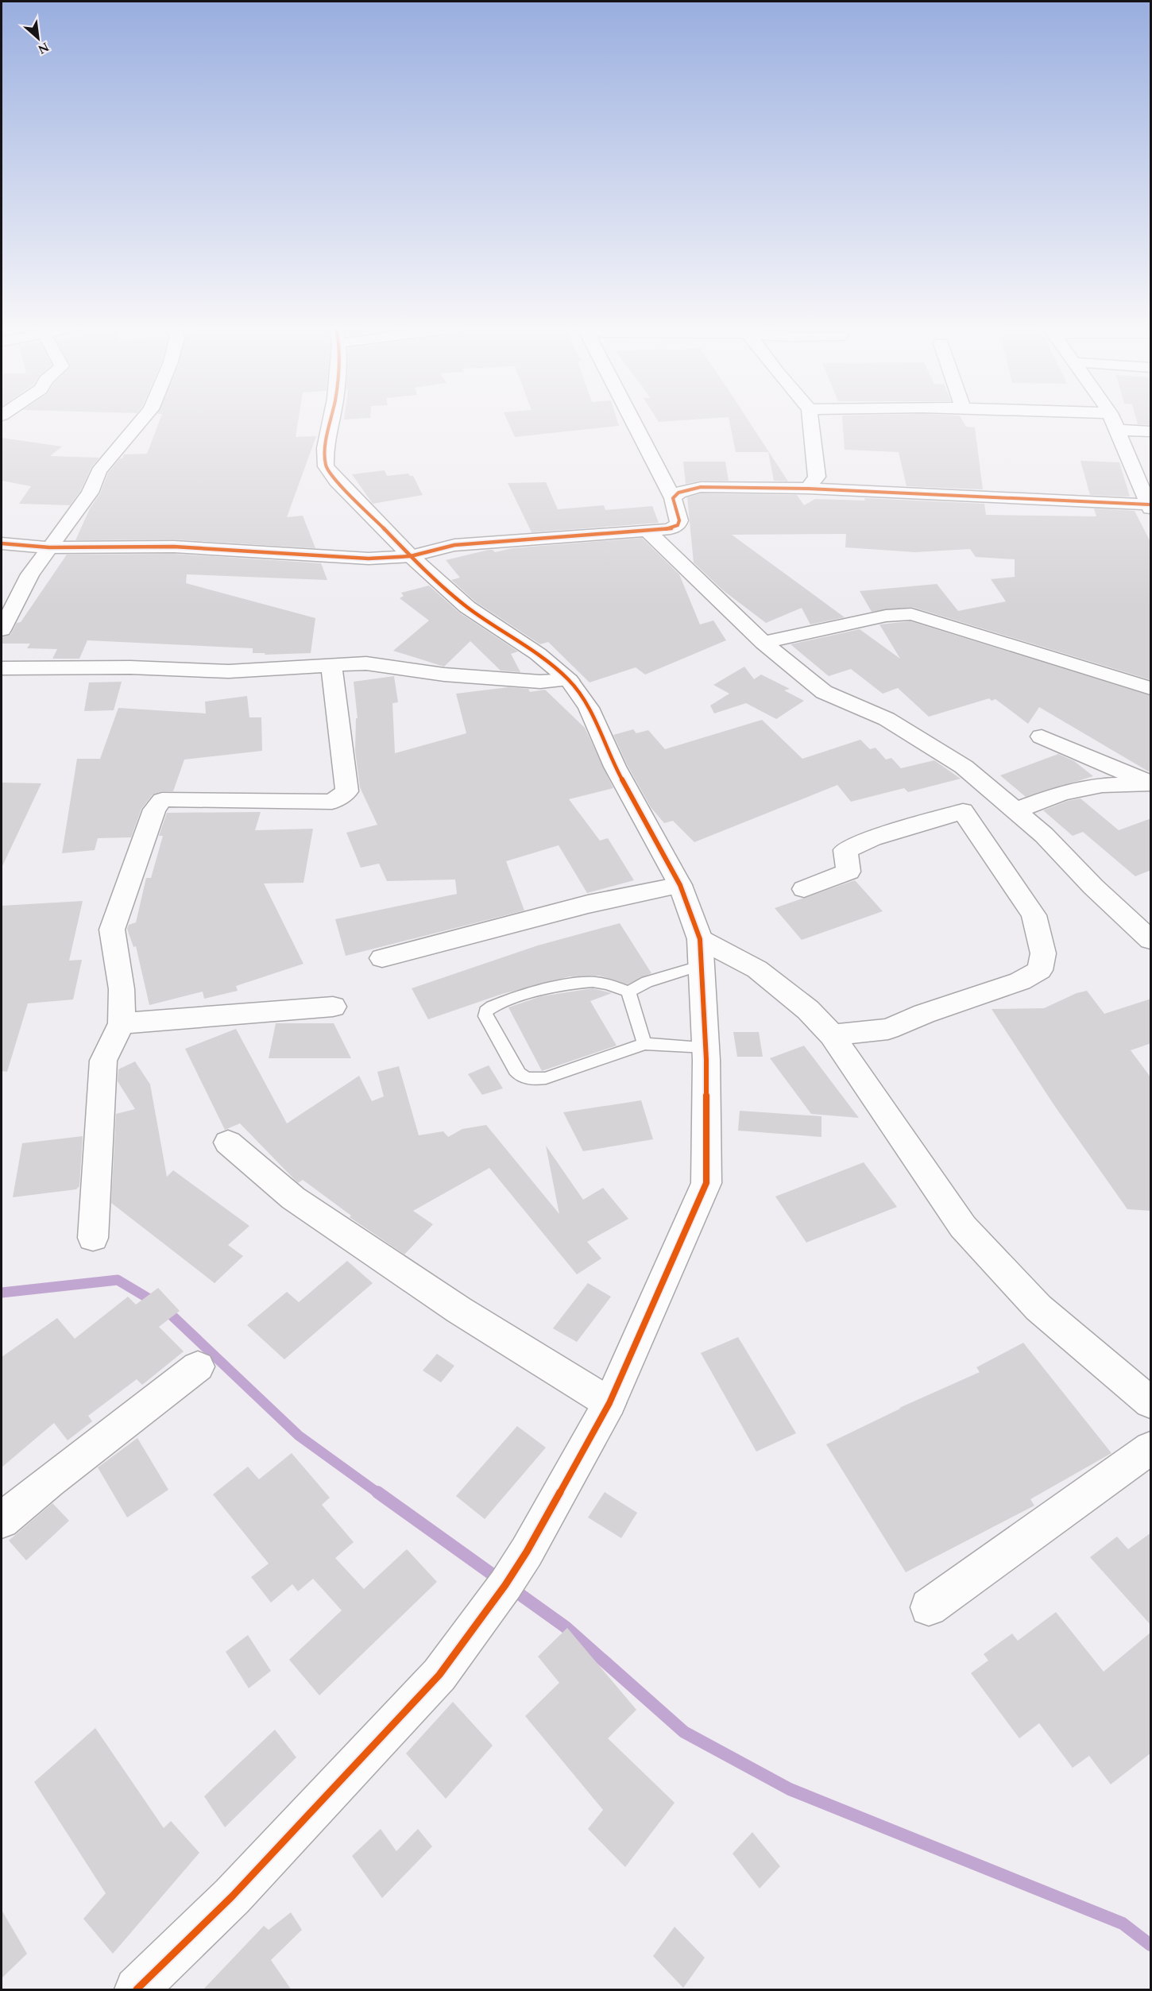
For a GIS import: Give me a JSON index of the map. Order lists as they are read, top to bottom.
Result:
{
  "north": "bottom right"
}
